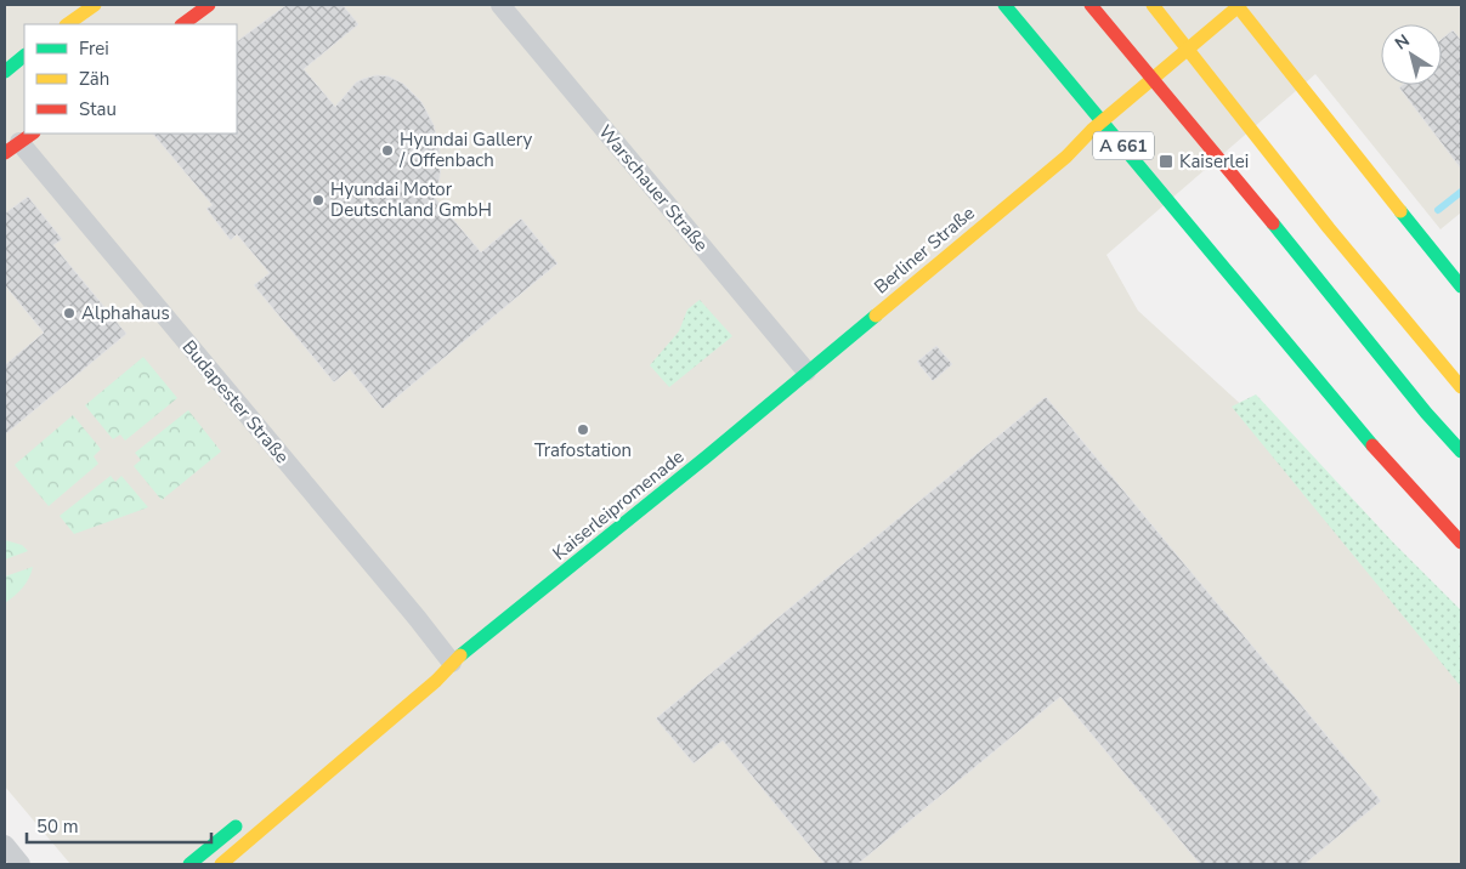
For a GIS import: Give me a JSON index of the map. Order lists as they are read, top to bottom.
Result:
{
  "streets": {
    "main road": ["A 661", "Berliner Straße", "Kaiserleipromenade"],
    "street": ["Warschauer Straße", "Budapester Straße"]
  },
  "crossings": [
    ["Warschauer Straße", "Berliner Straße"],
    ["Warschauer Straße", "Kaiserleipromenade"],
    ["Berliner Straße", "Kaiserleipromenade"],
    ["Budapester Straße", "Kaiserleipromenade"]
  ],
  "places": {
    "other": [
      "Hyundai Gallery / Offenbach",
      "Hyundai Motor Deutschland GmbH",
      "Alphahaus",
      "Trafostation"
    ],
    "transit": ["Kaiserlei"]
  },
  "legend": ["Frei", "Zäh", "Stau"],
  "scale_bar": "50 m",
  "north": "top left"
}
